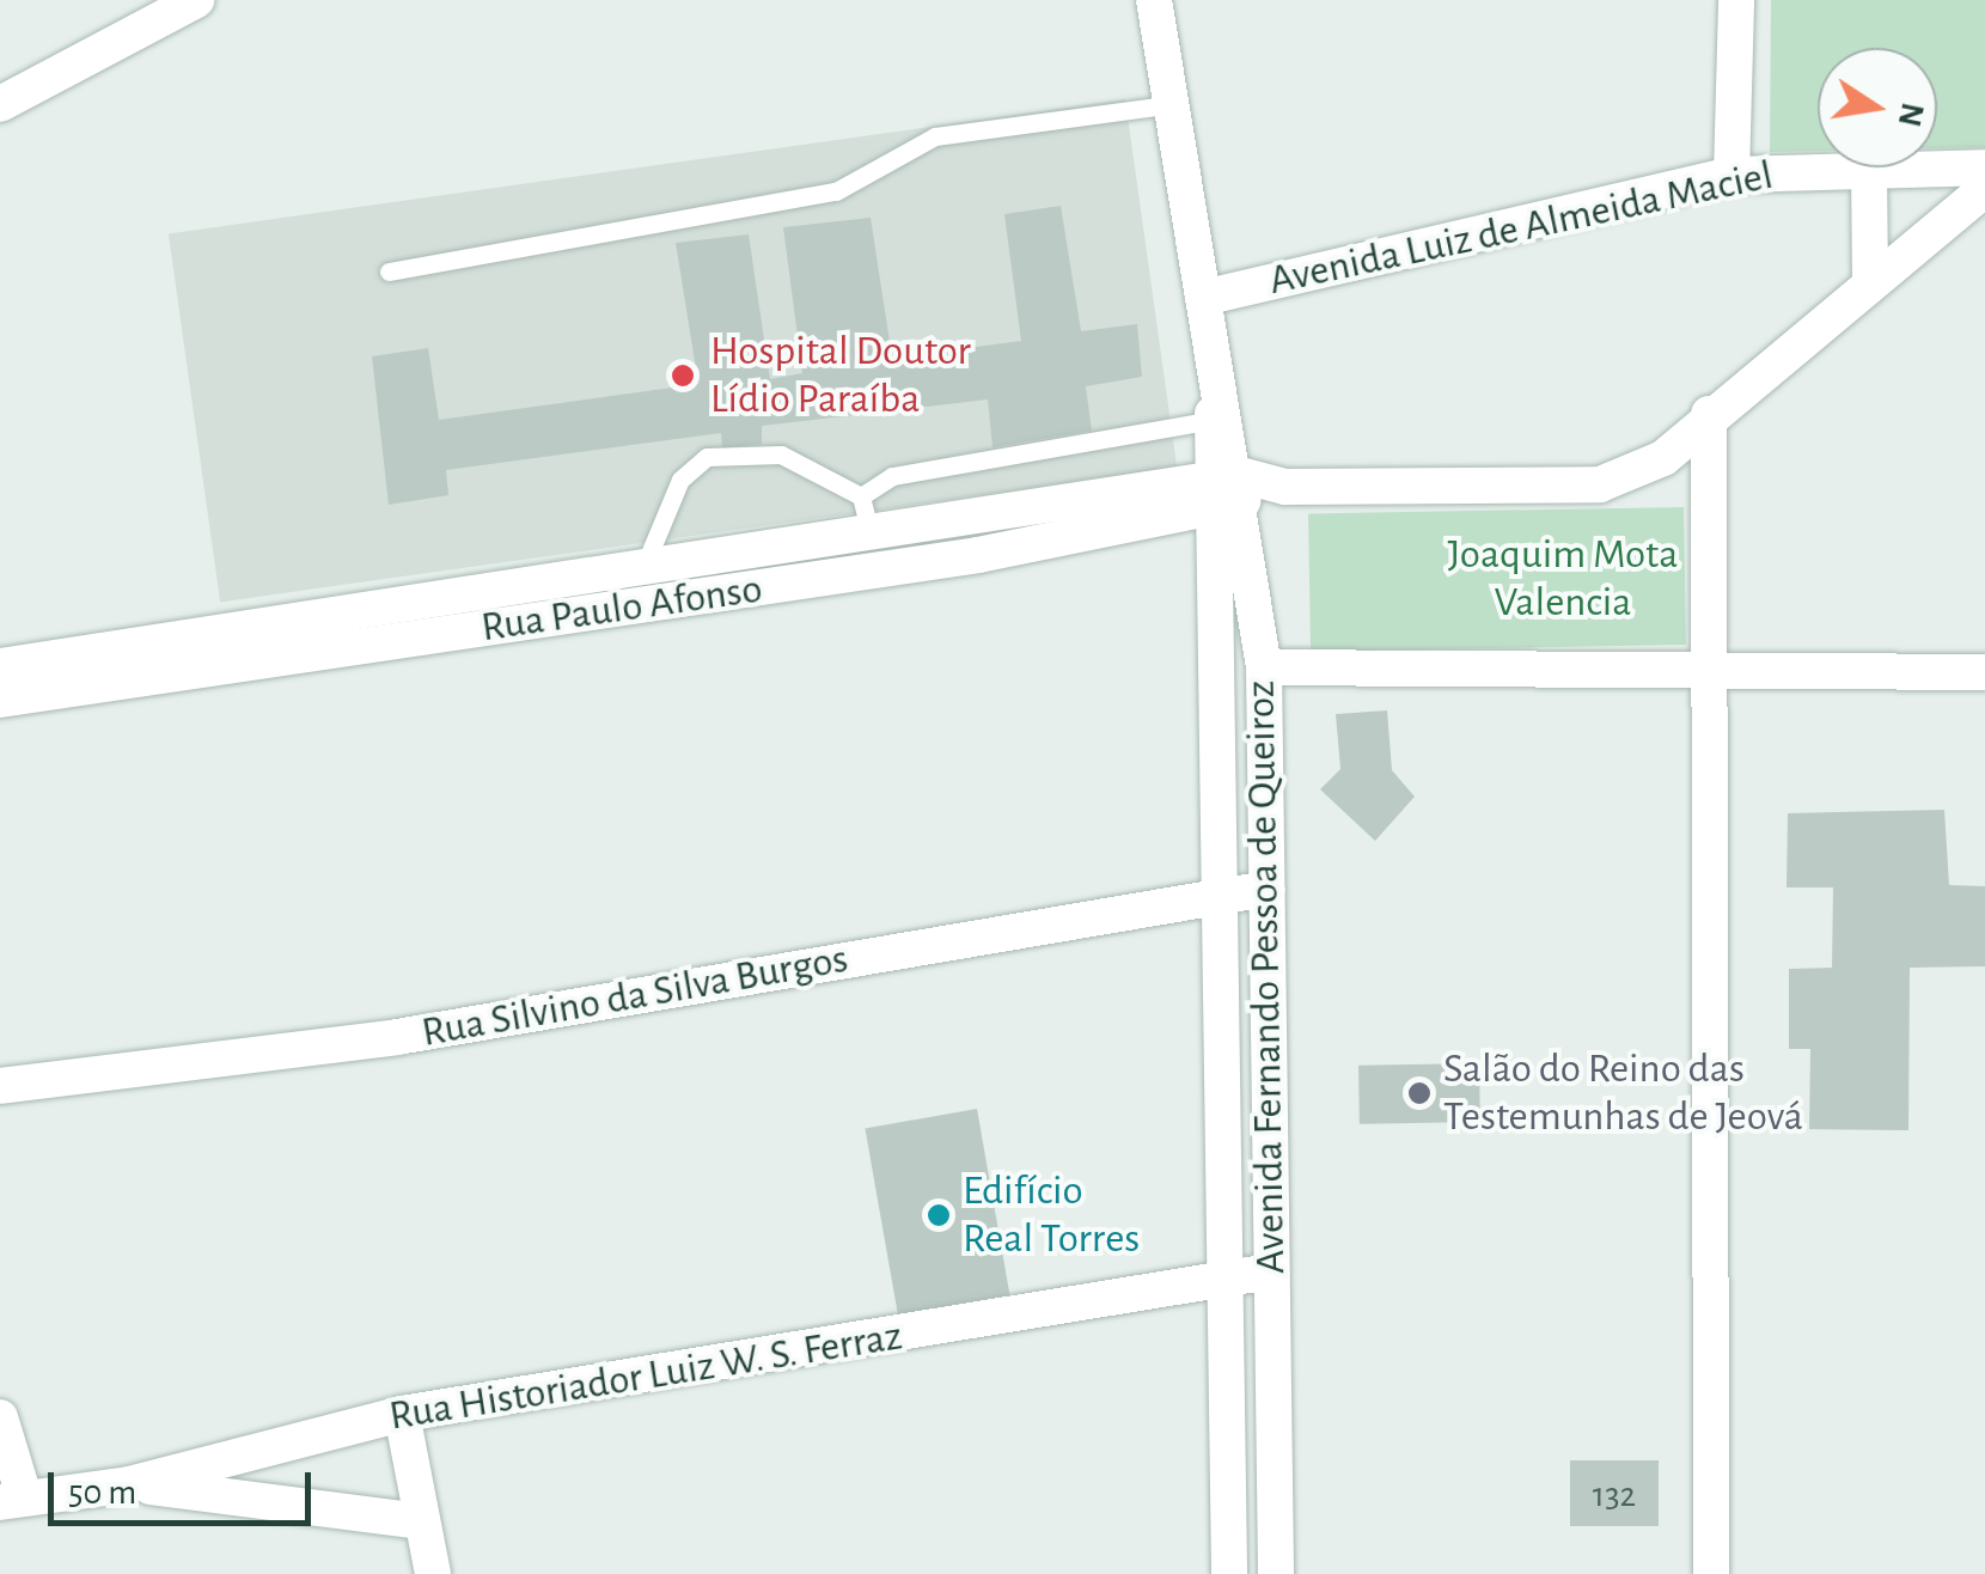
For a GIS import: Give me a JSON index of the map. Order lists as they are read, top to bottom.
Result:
{
  "streets": {
    "street": [
      "Avenida Luiz de Almeida Maciel",
      "Rua Paulo Afonso",
      "Avenida Fernando Pessoa de Queiroz",
      "Rua Silvino da Silva Burgos",
      "Rua Historiador Luiz W. S. Ferraz"
    ]
  },
  "crossings": [
    ["Avenida Luiz de Almeida Maciel", "Avenida Fernando Pessoa de Queiroz"],
    ["Rua Paulo Afonso", "Avenida Fernando Pessoa de Queiroz"],
    ["Avenida Fernando Pessoa de Queiroz", "Rua Silvino da Silva Burgos"],
    ["Avenida Fernando Pessoa de Queiroz", "Rua Historiador Luiz W. S. Ferraz"]
  ],
  "parks": ["Joaquim Mota Valencia"],
  "places": ["Hospital Doutor Lídio Paraíba", "Salão do Reino das Testemunhas de Jeová", "Edifício Real Torres"],
  "house_numbers": ["132"],
  "scale_bar": "50 m",
  "north": "right"
}
